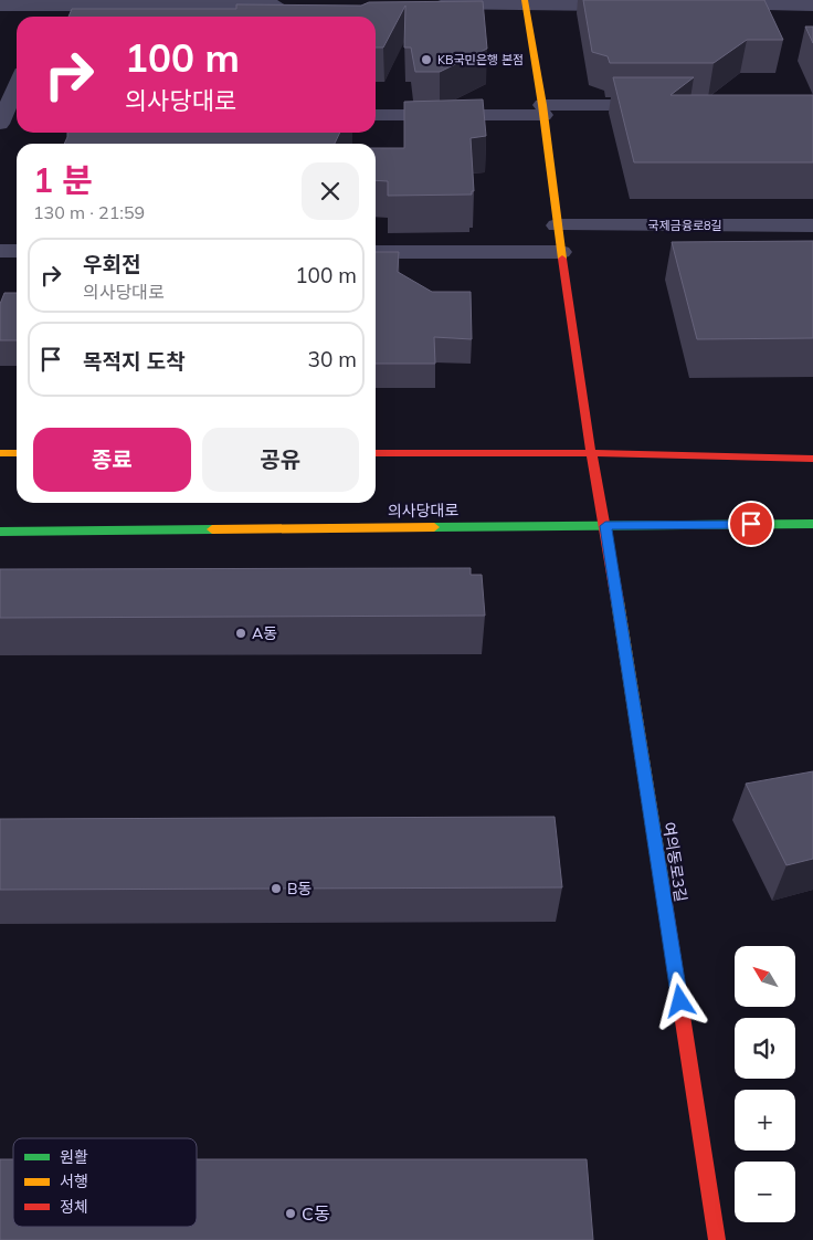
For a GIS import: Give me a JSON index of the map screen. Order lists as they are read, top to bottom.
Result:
{
  "streets": {
    "street": ["국제금융로8길", "의사당대로", "여의동로3길"]
  },
  "crossings": [
    ["의사당대로", "여의동로3길"]
  ],
  "places": [
    "KB국민은행 본점",
    "A동",
    "B동",
    "C동"
  ],
  "legend": ["원활", "서행", "정체"],
  "north": "top left",
  "page": {
    "turn": ["100 m", "의사당대로"],
    "heading": ["1 분", "130 m · 21:59"],
    "list": [
      {
        "name": "우회전",
        "note": "의사당대로",
        "value": "100 m"
      },
      {
        "name": "목적지 도착",
        "value": "30 m"
      }
    ],
    "buttons": ["종료", "공유"],
    "map_buttons": ["+", "−"]
  }
}
